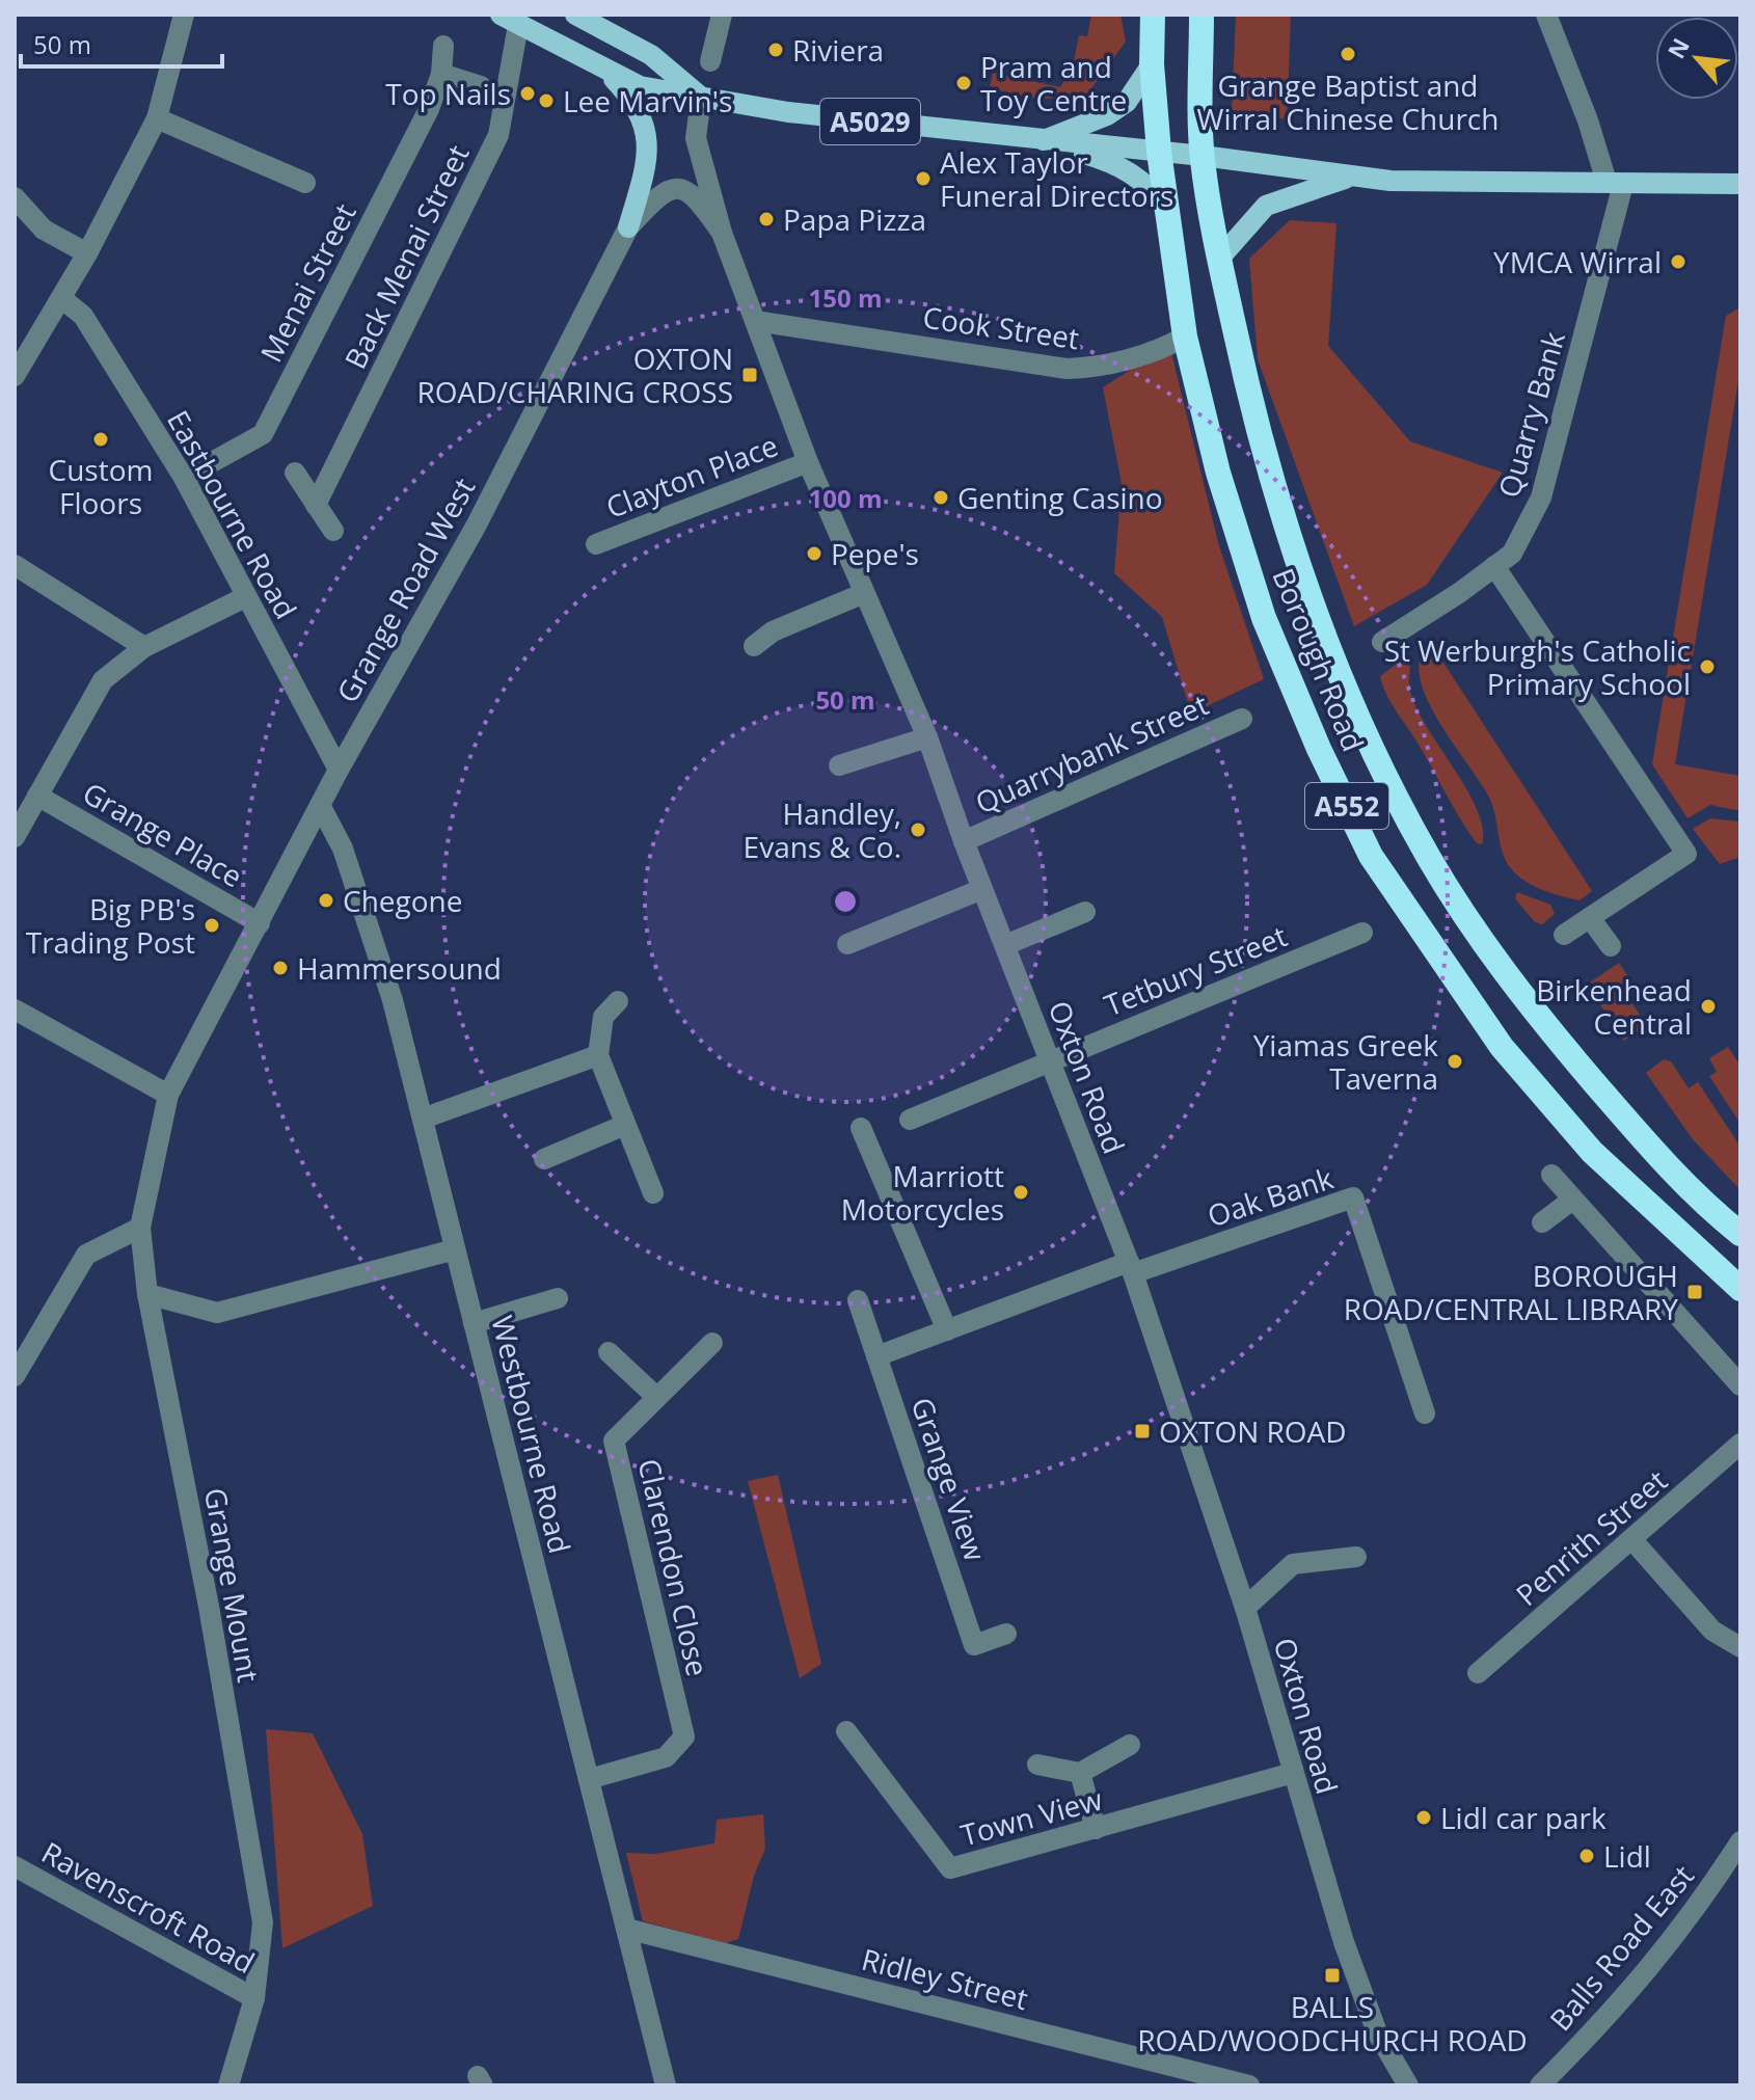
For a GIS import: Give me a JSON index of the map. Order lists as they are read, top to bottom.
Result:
{
  "streets": {
    "highway": ["Borough Road", "A552"],
    "main road": ["A5029"],
    "street": [
      "Back Menai Street",
      "Menai Street",
      "Cook Street",
      "Quarry Bank",
      "Clayton Place",
      "Eastbourne Road",
      "Grange Road West",
      "Quarrybank Street",
      "Grange Place",
      "Tetbury Street",
      "Oxton Road",
      "Oak Bank",
      "Westbourne Road",
      "Grange View",
      "Penrith Street",
      "Clarendon Close",
      "Grange Mount",
      "Town View",
      "Ravenscroft Road",
      "Balls Road East",
      "Ridley Street"
    ]
  },
  "crossings": [
    ["A5029", "Back Menai Street"],
    ["A5029", "Borough Road"],
    ["A5029", "A552"],
    ["A5029", "Oxton Road"],
    ["Menai Street", "Eastbourne Road"],
    ["Cook Street", "Borough Road"],
    ["Cook Street", "Oxton Road"],
    ["Clayton Place", "Oxton Road"],
    ["Eastbourne Road", "Grange Road West"],
    ["Grange Road West", "Grange Place"],
    ["Grange Road West", "Oxton Road"],
    ["Grange Road West", "Westbourne Road"],
    ["Grange Road West", "Grange Mount"],
    ["Quarrybank Street", "Oxton Road"],
    ["Tetbury Street", "Oxton Road"],
    ["Oxton Road", "Oak Bank"],
    ["Oxton Road", "Town View"],
    ["Westbourne Road", "Clarendon Close"],
    ["Westbourne Road", "Ridley Street"],
    ["Grange Mount", "Ravenscroft Road"]
  ],
  "places": {
    "other": [
      "Riviera",
      "Grange Baptist and Wirral Chinese Church",
      "Pram and Toy Centre",
      "Top Nails",
      "Lee Marvin's",
      "Alex Taylor Funeral Directors",
      "Papa Pizza",
      "YMCA Wirral",
      "Custom Floors",
      "Genting Casino",
      "Pepe's",
      "St Werburgh's Catholic Primary School",
      "Handley, Evans & Co.",
      "Chegone",
      "Big PB's Trading Post",
      "Hammersound",
      "Birkenhead Central",
      "Yiamas Greek Taverna",
      "Marriott Motorcycles",
      "Lidl car park",
      "Lidl"
    ],
    "transit": [
      "OXTON ROAD/CHARING CROSS",
      "BOROUGH ROAD/CENTRAL LIBRARY",
      "OXTON ROAD",
      "BALLS ROAD/WOODCHURCH ROAD"
    ]
  },
  "scale_bar": "50 m",
  "north": "top left",
  "rings": ["150 m", "100 m", "50 m"]
}
